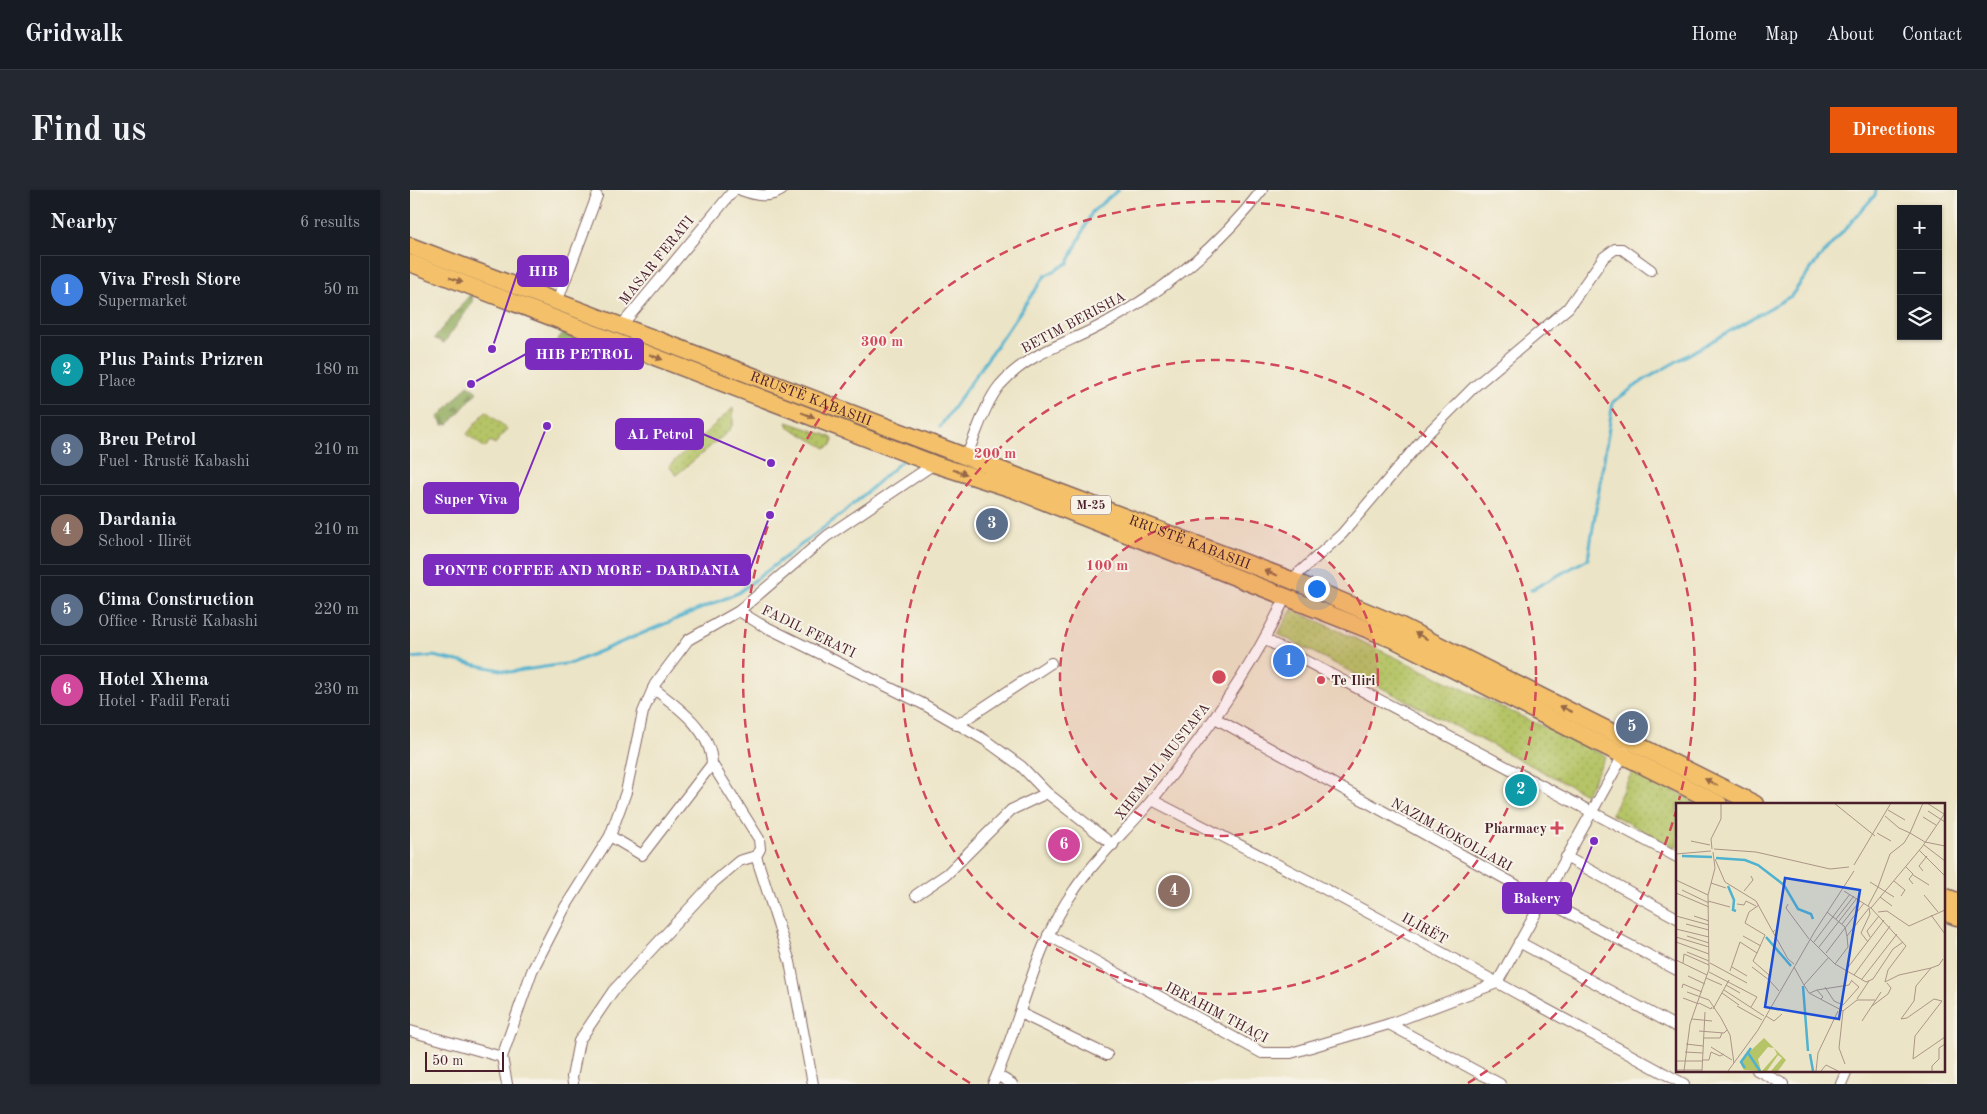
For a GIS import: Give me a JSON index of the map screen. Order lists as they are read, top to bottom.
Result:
{
  "streets": {
    "main road": ["RRUSTË KABASHI", "M-25"],
    "street": [
      "MASAR FERATI",
      "BETIM BERISHA",
      "FADIL FERATI",
      "XHEMAJL MUSTAFA",
      "NAZIM KOKOLLARI",
      "ILIRËT",
      "IBRAHIM THAÇI"
    ]
  },
  "crossings": [
    ["MASAR FERATI", "RRUSTË KABASHI"],
    ["BETIM BERISHA", "RRUSTË KABASHI"],
    ["RRUSTË KABASHI", "XHEMAJL MUSTAFA"],
    ["FADIL FERATI", "XHEMAJL MUSTAFA"],
    ["XHEMAJL MUSTAFA", "NAZIM KOKOLLARI"],
    ["XHEMAJL MUSTAFA", "ILIRËT"],
    ["XHEMAJL MUSTAFA", "IBRAHIM THAÇI"],
    ["ILIRËT", "IBRAHIM THAÇI"]
  ],
  "places": {
    "other": [
      "HIB",
      "HIB PETROL",
      "Super Viva",
      "AL Petrol",
      "PONTE COFFEE AND MORE - DARDANIA",
      "Te Iliri",
      "Bakery"
    ],
    "health": ["Pharmacy"]
  },
  "scale_bar": "50 m",
  "page": {
    "header": "Gridwalk",
    "nav": [
      "Home",
      "Map",
      "About",
      "Contact"
    ],
    "buttons": "Directions",
    "title": "Find us",
    "heading": ["Nearby", "6 results"],
    "map_buttons": ["+", "−"],
    "list": [
      {
        "mark": "1",
        "name": "Viva Fresh Store",
        "note": "Supermarket",
        "value": "50 m"
      },
      {
        "mark": "2",
        "name": "Plus Paints Prizren",
        "note": "Place",
        "value": "180 m"
      },
      {
        "mark": "3",
        "name": "Breu Petrol",
        "note": "Fuel · Rrustë Kabashi",
        "value": "210 m"
      },
      {
        "mark": "4",
        "name": "Dardania",
        "note": "School · Ilirët",
        "value": "210 m"
      },
      {
        "mark": "5",
        "name": "Cima Construction",
        "note": "Office · Rrustë Kabashi",
        "value": "220 m"
      },
      {
        "mark": "6",
        "name": "Hotel Xhema",
        "note": "Hotel · Fadil Ferati",
        "value": "230 m"
      }
    ],
    "pins": [
      "3",
      "1",
      "5",
      "2",
      "6",
      "4"
    ],
    "scale": "50 m"
  },
  "rings": ["300 m", "200 m", "100 m"]
}
